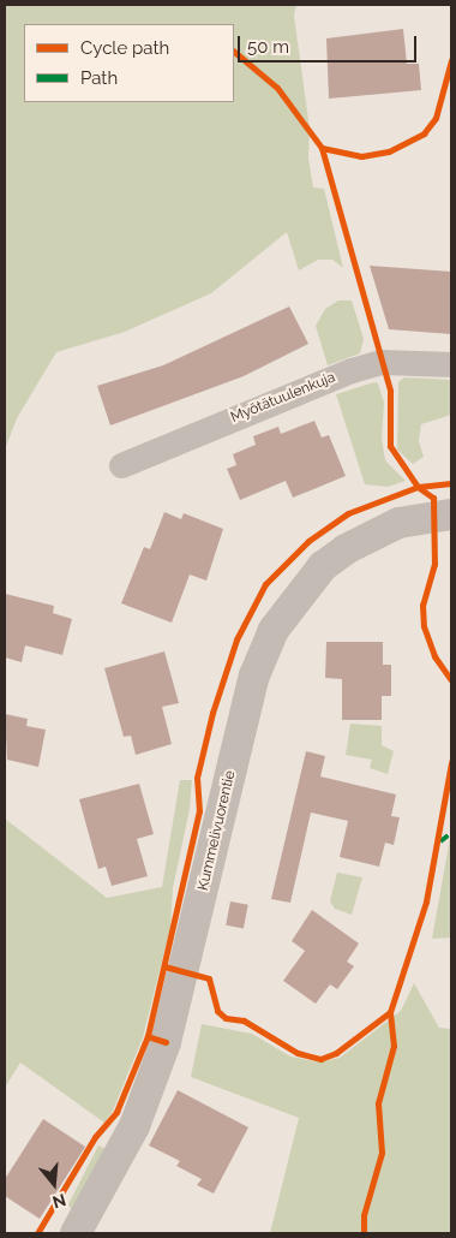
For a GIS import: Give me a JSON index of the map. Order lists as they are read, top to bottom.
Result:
{
  "streets": {
    "street": ["Myötätuulenkuja", "Kummelivuorentie"]
  },
  "legend": ["Cycle path", "Path"],
  "scale_bar": "50 m",
  "north": "bottom"
}
